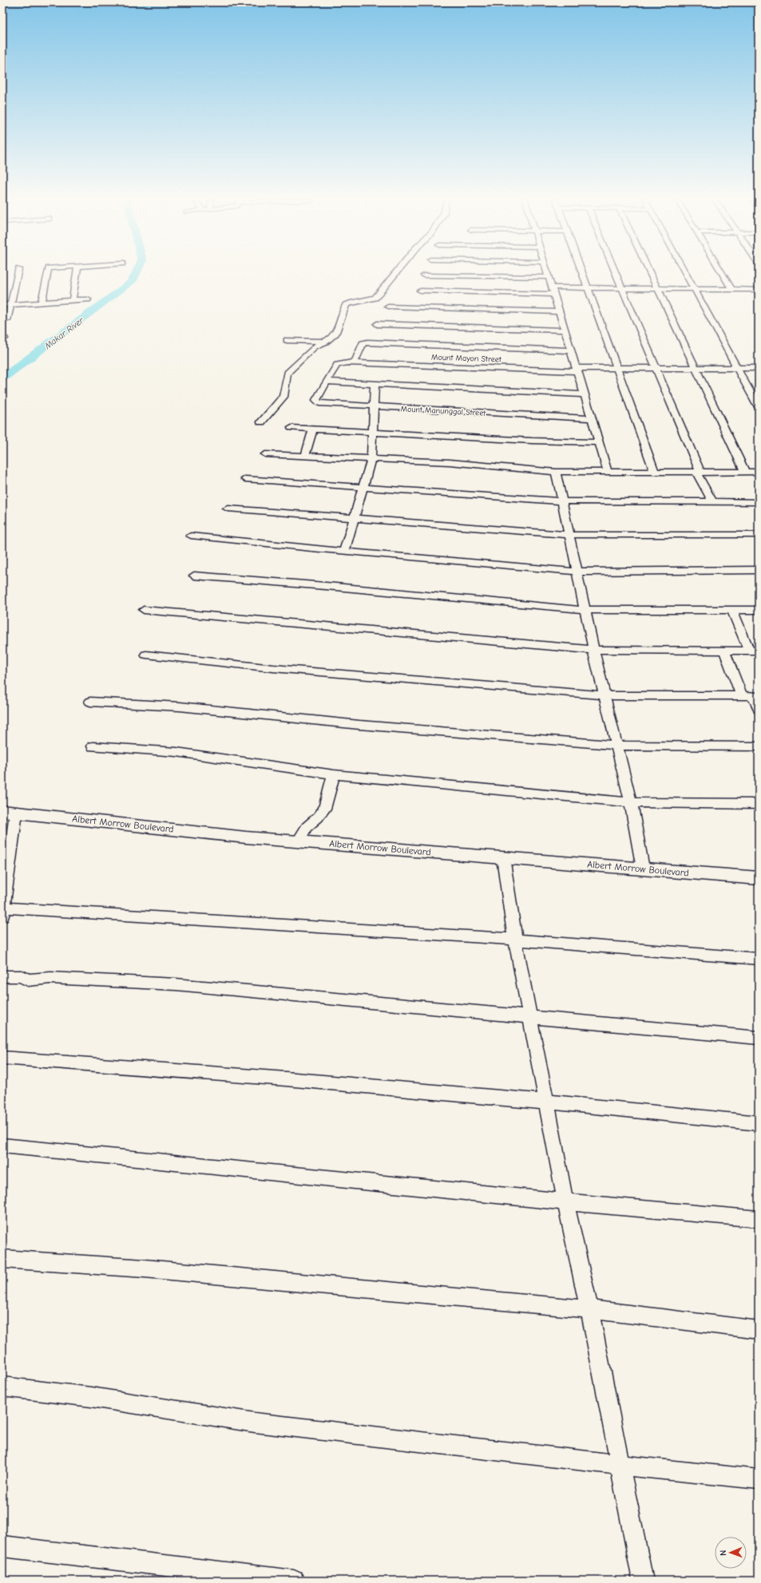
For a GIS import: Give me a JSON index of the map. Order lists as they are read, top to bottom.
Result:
{
  "streets": {
    "main road": ["Albert Morrow Boulevard"],
    "street": ["Mount Mayon Street", "Mount Manunggal Street"]
  },
  "crossings": [
    ["Mount Mayon Street", "Mount Manunggal Street"]
  ],
  "water": ["Makar River"],
  "north": "left"
}
